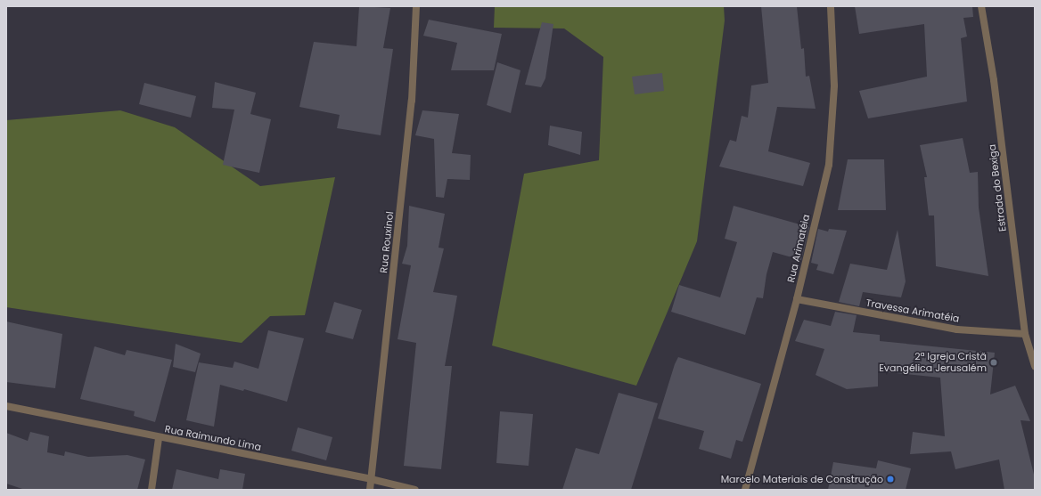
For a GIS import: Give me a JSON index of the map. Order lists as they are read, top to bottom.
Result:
{
  "streets": {
    "street": [
      "Estrada do Bexiga",
      "Rua Rouxinol",
      "Rua Arimatéia",
      "Travessa Arimatéia",
      "Rua Raimundo Lima"
    ]
  },
  "crossings": [
    ["Estrada do Bexiga", "Travessa Arimatéia"],
    ["Rua Rouxinol", "Rua Raimundo Lima"],
    ["Rua Arimatéia", "Travessa Arimatéia"]
  ],
  "places": ["2ª Igreja Cristã Evangélica Jerusalém", "Marcelo Materiais de Construção"]
}
